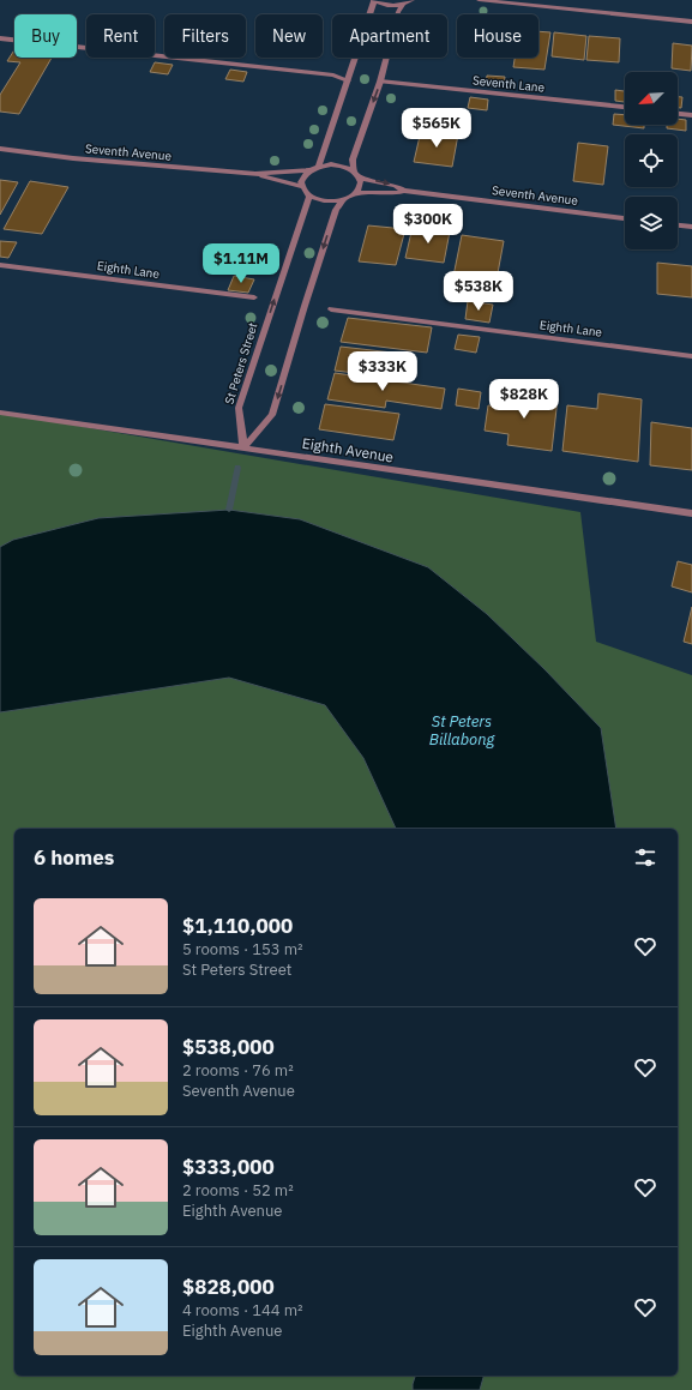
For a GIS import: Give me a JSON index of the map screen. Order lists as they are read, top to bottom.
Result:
{
  "streets": {
    "street": [
      "Seventh Lane",
      "Seventh Avenue",
      "Eighth Lane",
      "St Peters Street",
      "Eighth Avenue"
    ]
  },
  "crossings": [
    ["Seventh Avenue", "St Peters Street"],
    ["St Peters Street", "Eighth Avenue"]
  ],
  "water": ["St Peters Billabong"],
  "north": "bottom left",
  "page": {
    "chip": [
      "Buy",
      "Rent",
      "Filters",
      "New",
      "Apartment",
      "House"
    ],
    "price": [
      "$565K",
      "$300K",
      "$1.11M",
      "$538K",
      "$333K",
      "$828K"
    ],
    "heading": "6 homes",
    "list": [
      {
        "name": "$1,110,000",
        "note": "5 rooms · 153 m² · St Peters Street"
      },
      {
        "name": "$538,000",
        "note": "2 rooms · 76 m² · Seventh Avenue"
      },
      {
        "name": "$333,000",
        "note": "2 rooms · 52 m² · Eighth Avenue"
      },
      {
        "name": "$828,000",
        "note": "4 rooms · 144 m² · Eighth Avenue"
      }
    ]
  }
}
